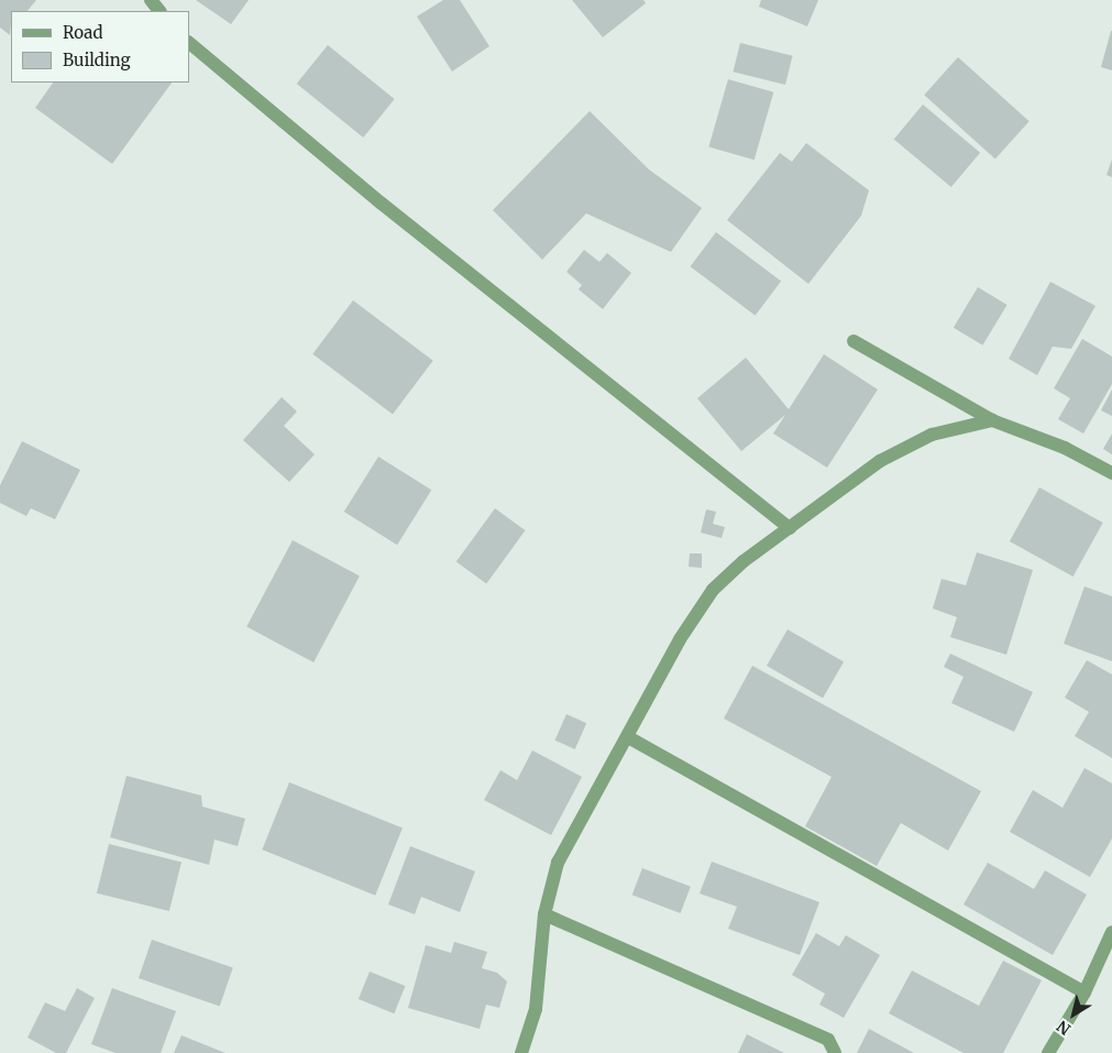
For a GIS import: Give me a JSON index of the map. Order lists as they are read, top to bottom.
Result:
{
  "legend": ["Road", "Building"],
  "north": "bottom left"
}
